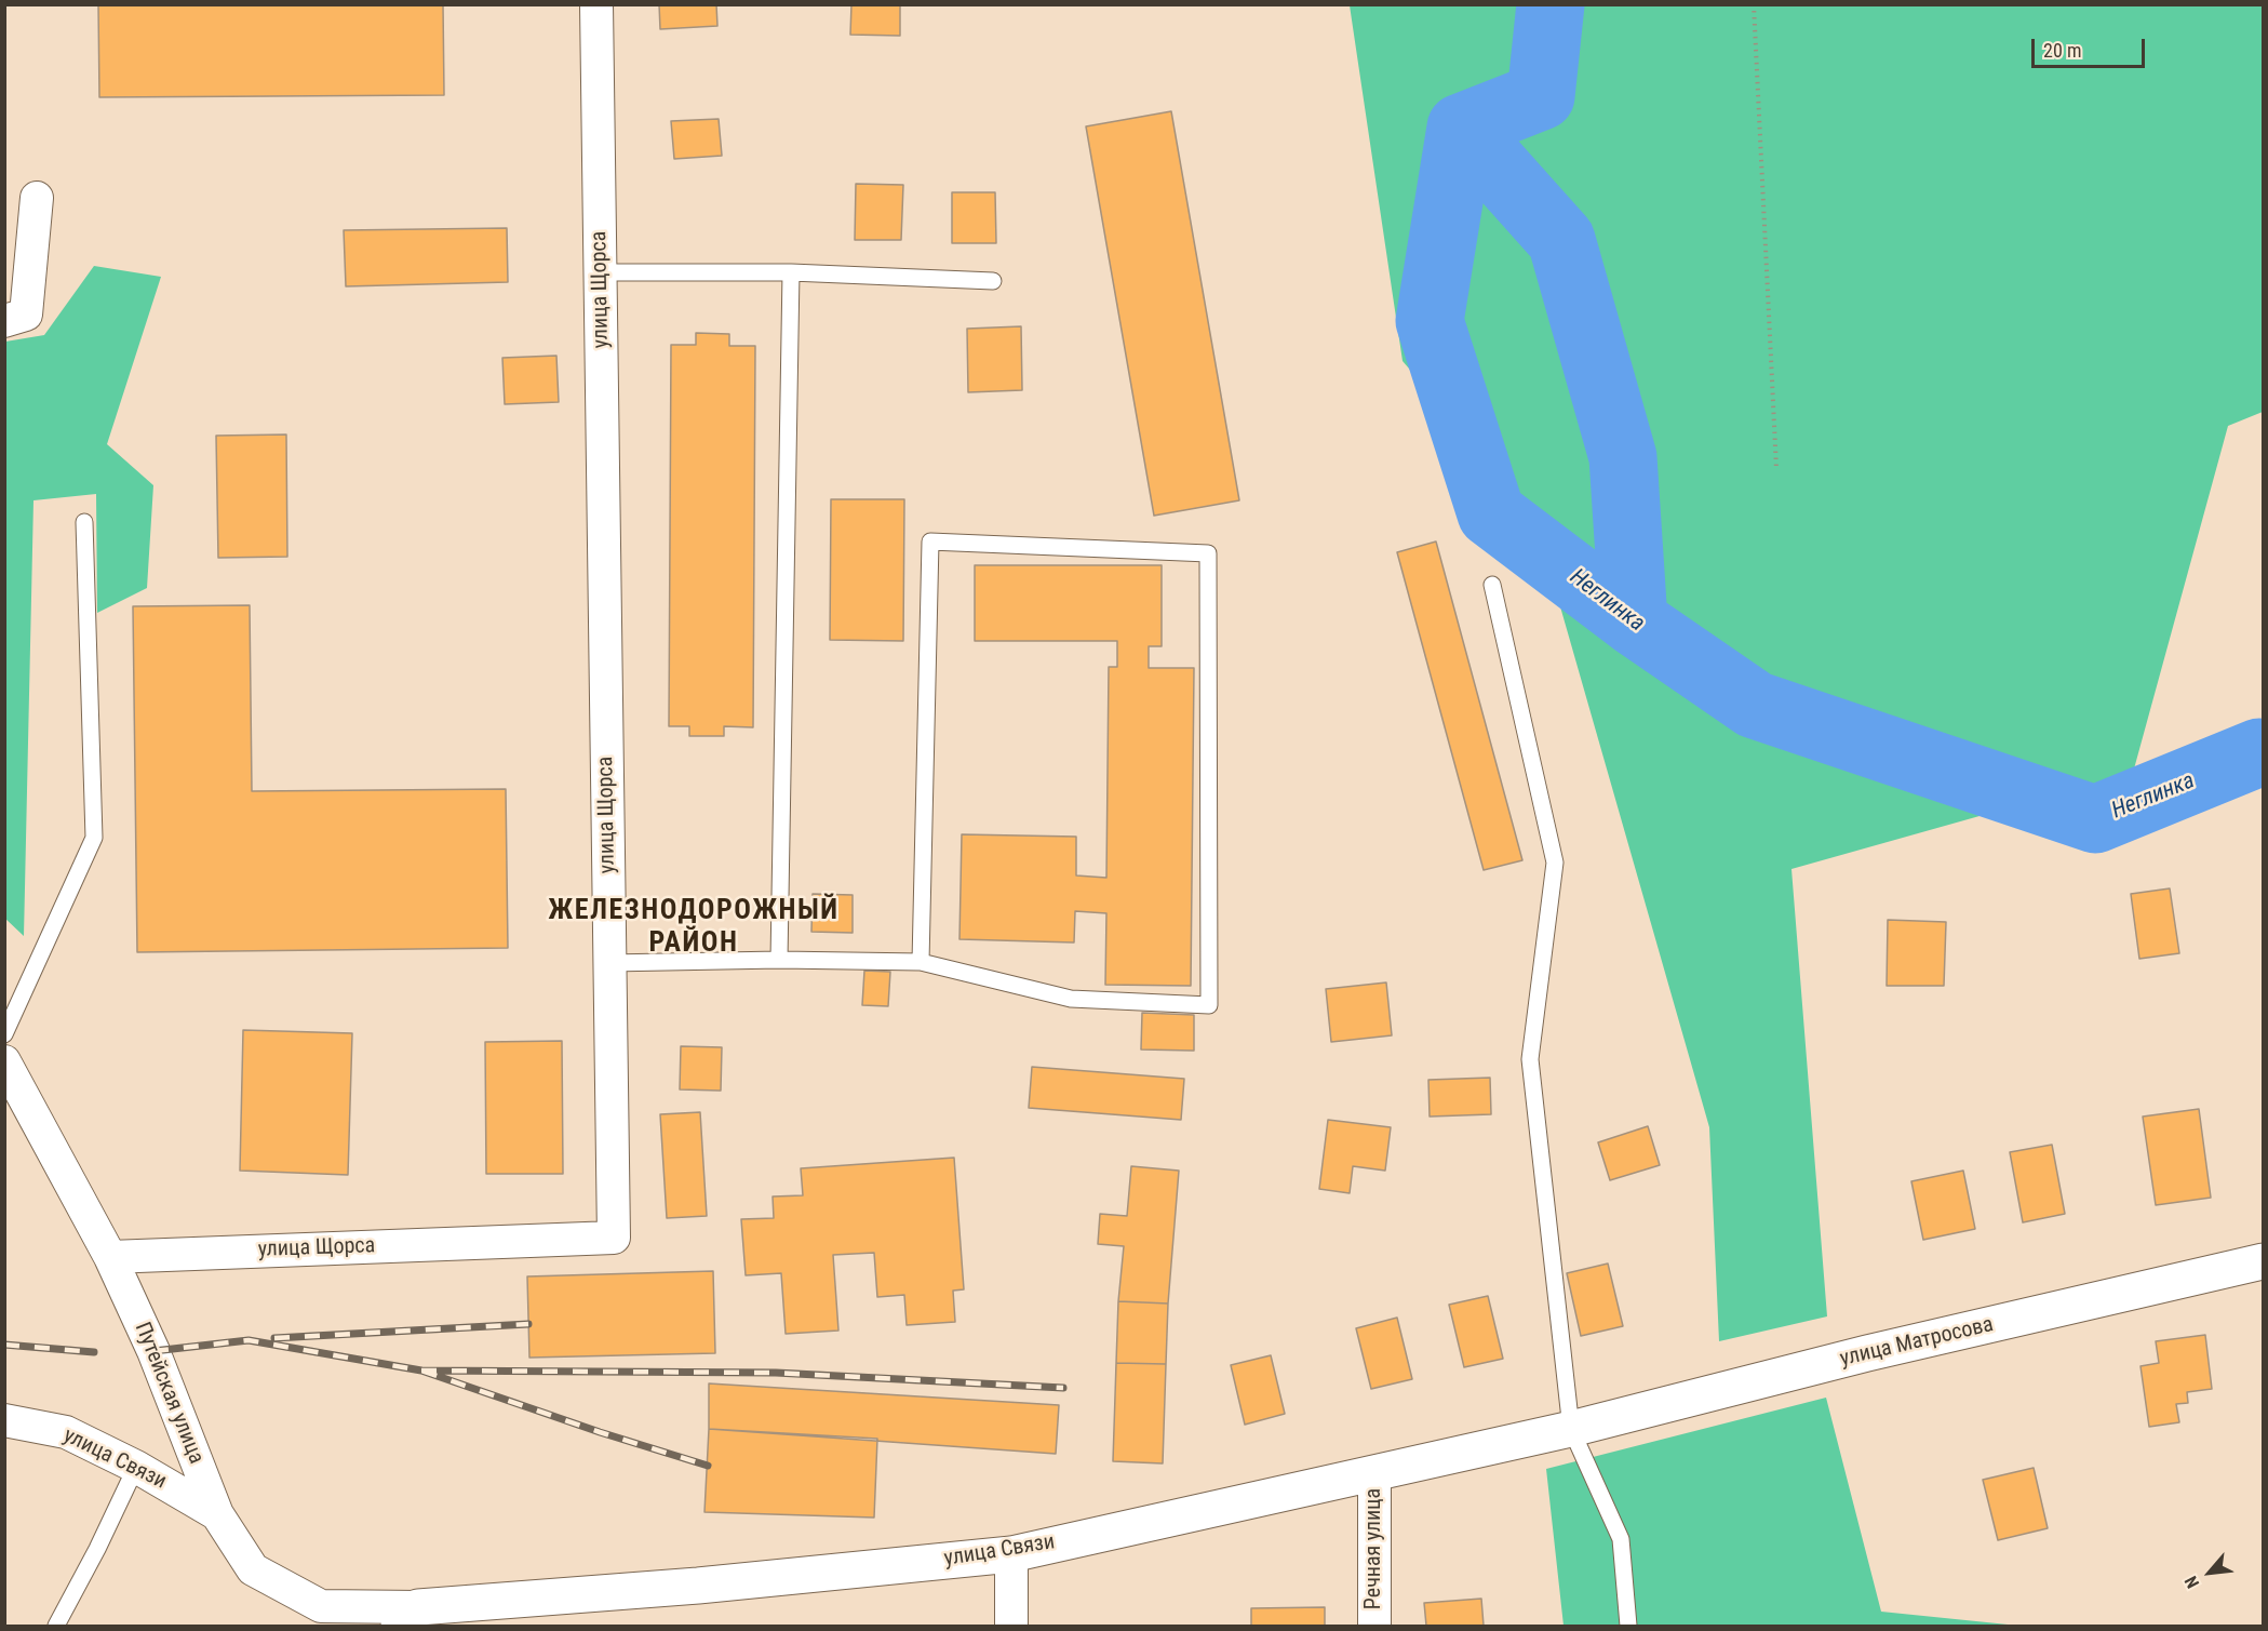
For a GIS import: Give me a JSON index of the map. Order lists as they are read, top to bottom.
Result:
{
  "streets": {
    "main road": ["улица Матросова", "улица Связи"],
    "street": ["улица Щорса", "Путейская улица", "Речная улица"]
  },
  "crossings": [
    ["улица Щорса", "Путейская улица"],
    ["улица Матросова", "улица Связи"],
    ["Путейская улица", "улица Связи"],
    ["улица Связи", "Речная улица"]
  ],
  "districts": ["ЖЕЛЕЗНОДОРОЖНЫЙ РАЙОН"],
  "water": ["Неглинка"],
  "scale_bar": "20 m",
  "north": "bottom left"
}
